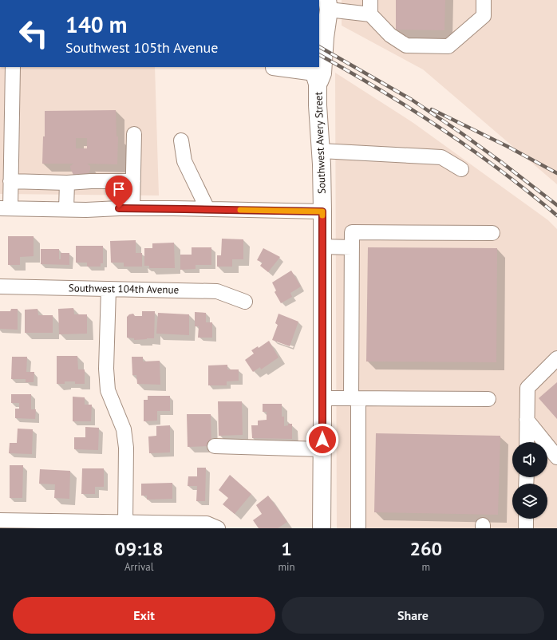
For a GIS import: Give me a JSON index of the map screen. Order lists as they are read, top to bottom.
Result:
{
  "streets": {
    "main road": ["Southwest Avery Street"],
    "street": ["Southwest 104th Avenue"]
  },
  "page": {
    "turn": ["140 m", "Southwest 105th Avenue"],
    "eta": [
      "09:18",
      "Arrival",
      "1",
      "min",
      "260",
      "m"
    ],
    "buttons": ["Exit", "Share"]
  }
}
